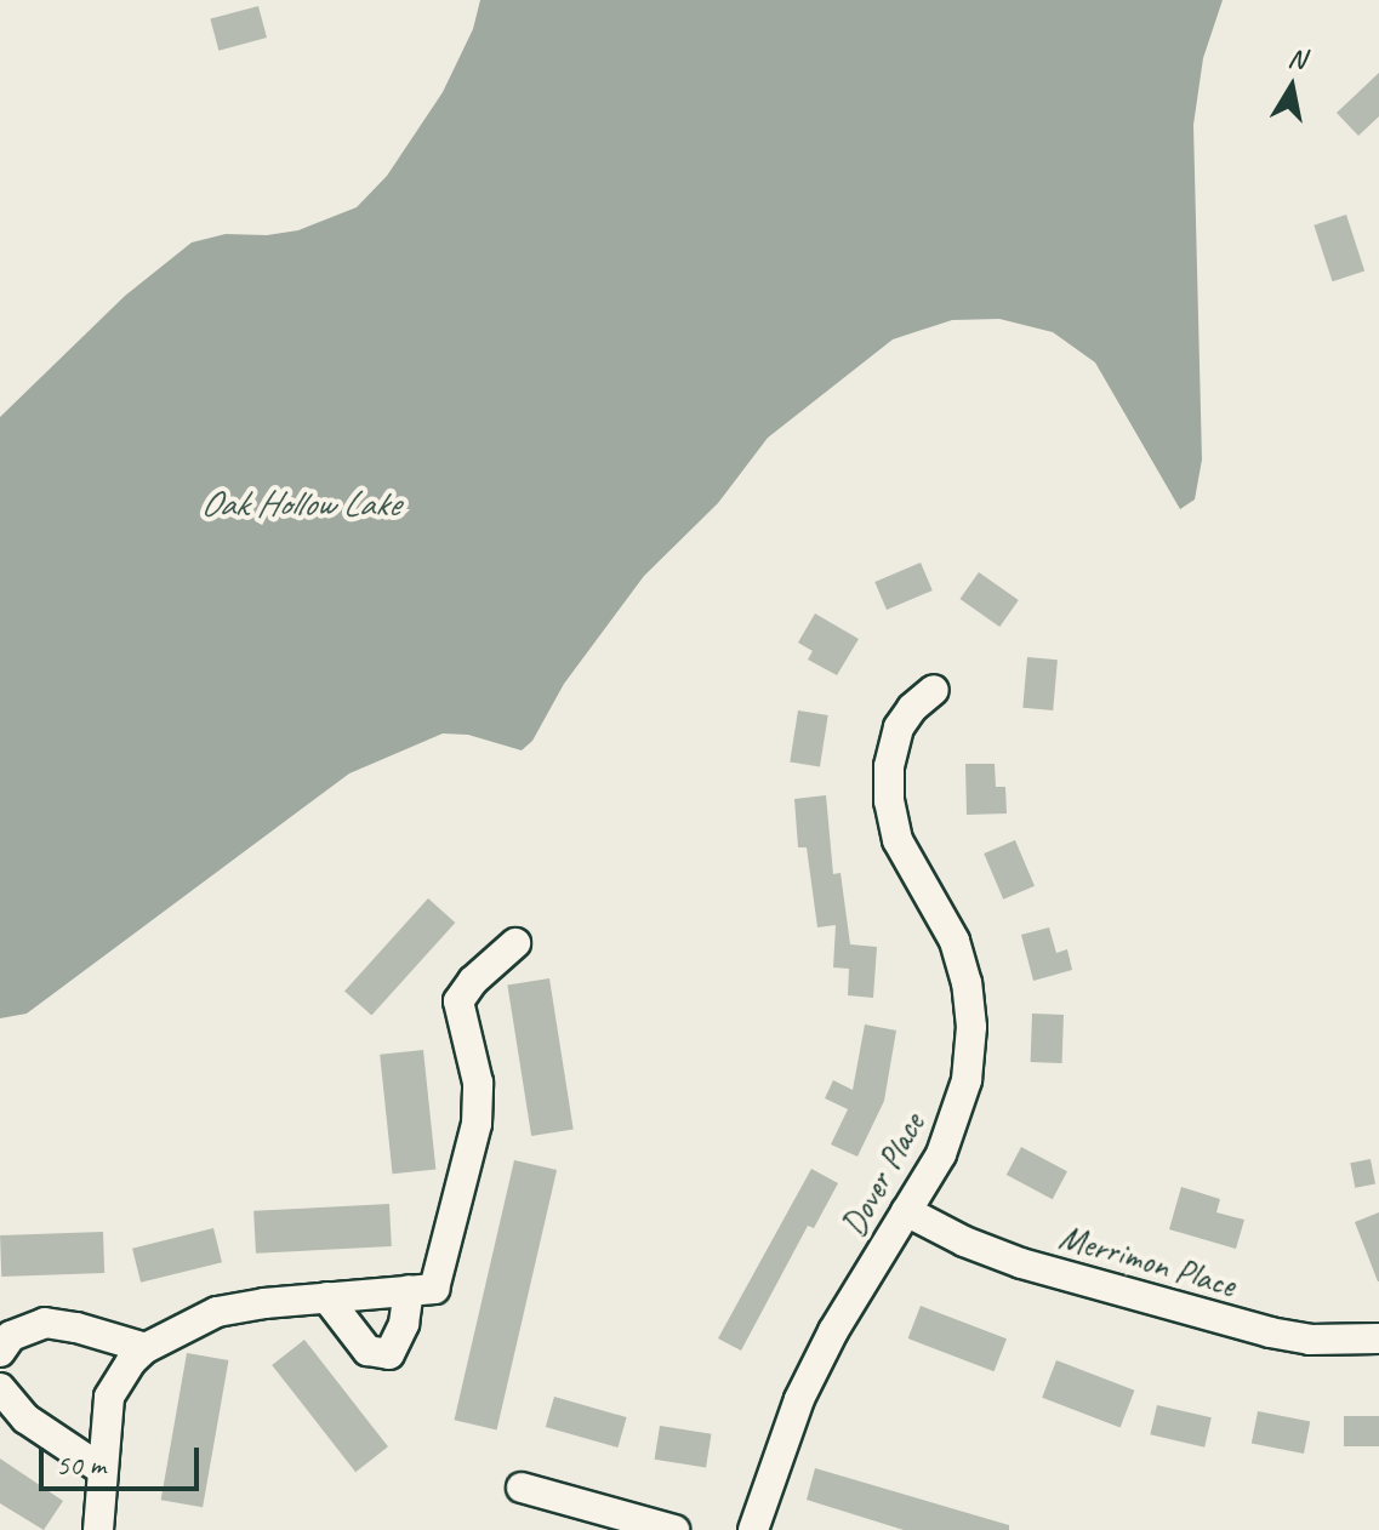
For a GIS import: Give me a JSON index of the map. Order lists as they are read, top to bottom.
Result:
{
  "streets": {
    "street": ["Dover Place", "Merrimon Place"]
  },
  "crossings": [
    ["Dover Place", "Merrimon Place"]
  ],
  "water": ["Oak Hollow Lake"],
  "scale_bar": "50 m",
  "north": "top"
}
